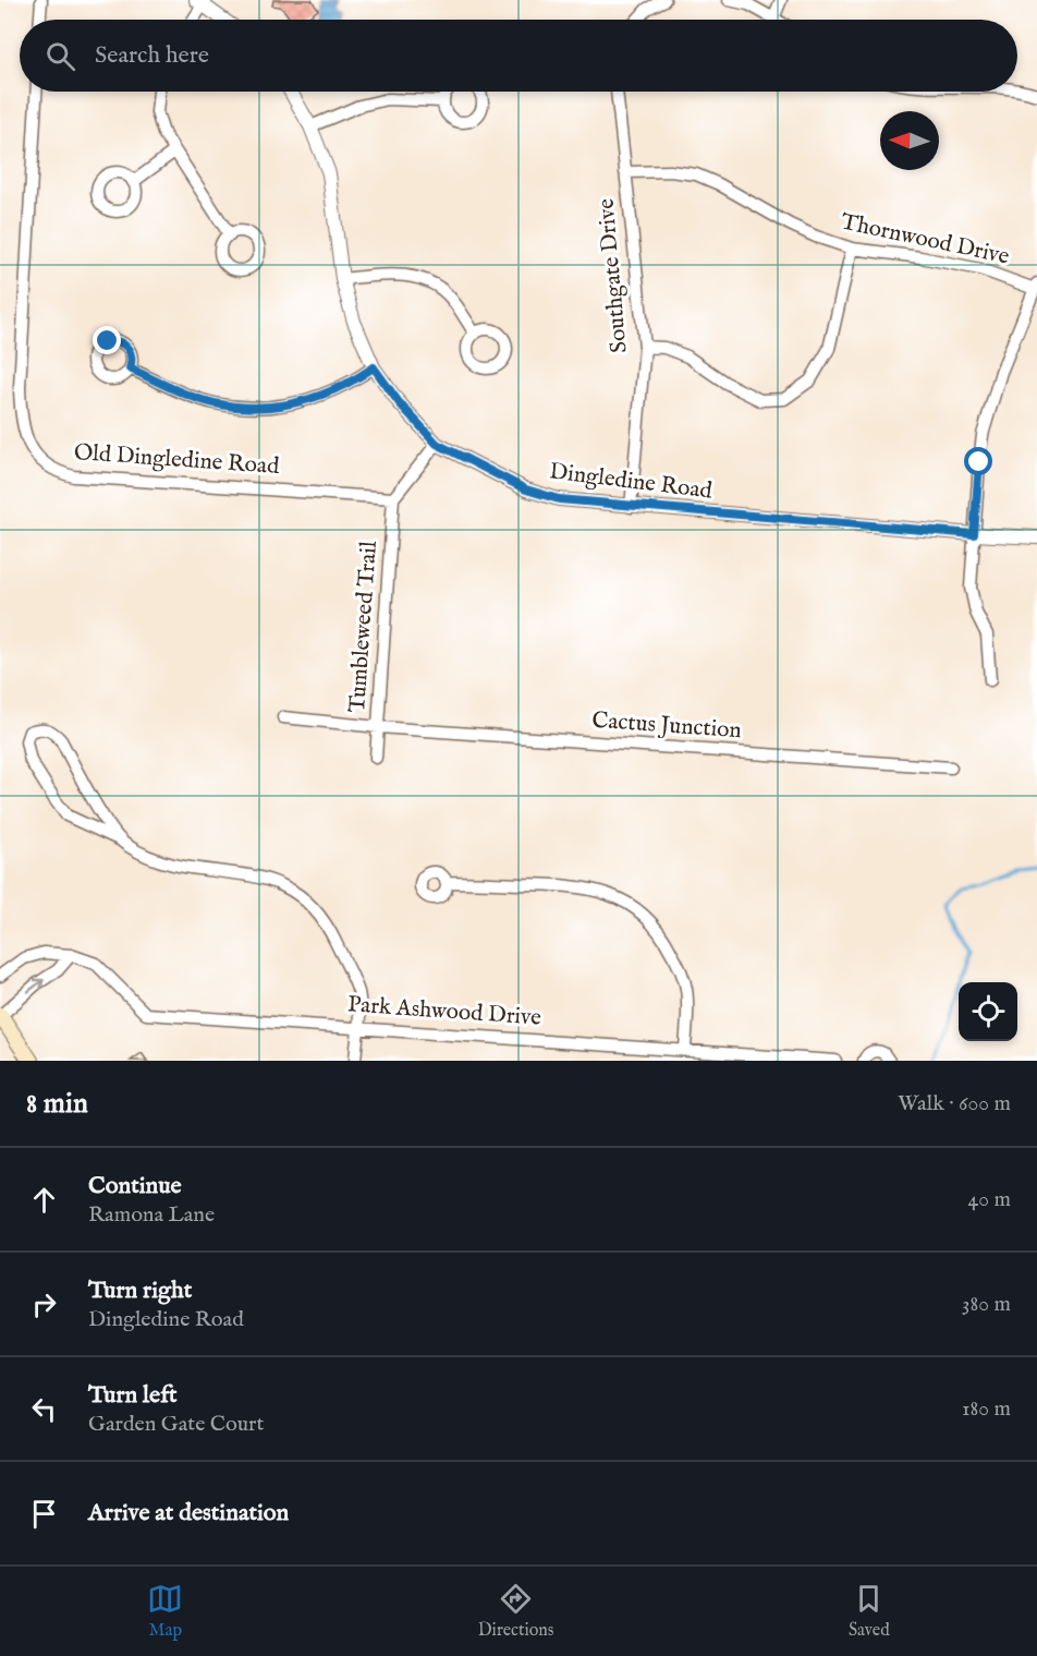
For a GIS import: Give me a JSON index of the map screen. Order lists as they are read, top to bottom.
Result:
{
  "streets": {
    "street": [
      "Thornwood Drive",
      "Southgate Drive",
      "Old Dingledine Road",
      "Dingledine Road",
      "Tumbleweed Trail",
      "Cactus Junction",
      "Park Ashwood Drive"
    ]
  },
  "crossings": [
    ["Thornwood Drive", "Southgate Drive"],
    ["Southgate Drive", "Dingledine Road"],
    ["Old Dingledine Road", "Tumbleweed Trail"],
    ["Tumbleweed Trail", "Cactus Junction"]
  ],
  "north": "left",
  "page": {
    "search": "Search here",
    "heading": ["8 min", "Walk · 600 m"],
    "list": [
      ["Continue", "Ramona Lane", "40 m"],
      ["Turn right", "Dingledine Road", "380 m"],
      ["Turn left", "Garden Gate Court", "180 m"],
      "Arrive at destination"
    ],
    "nav": ["Map", "Directions", "Saved"]
  }
}
